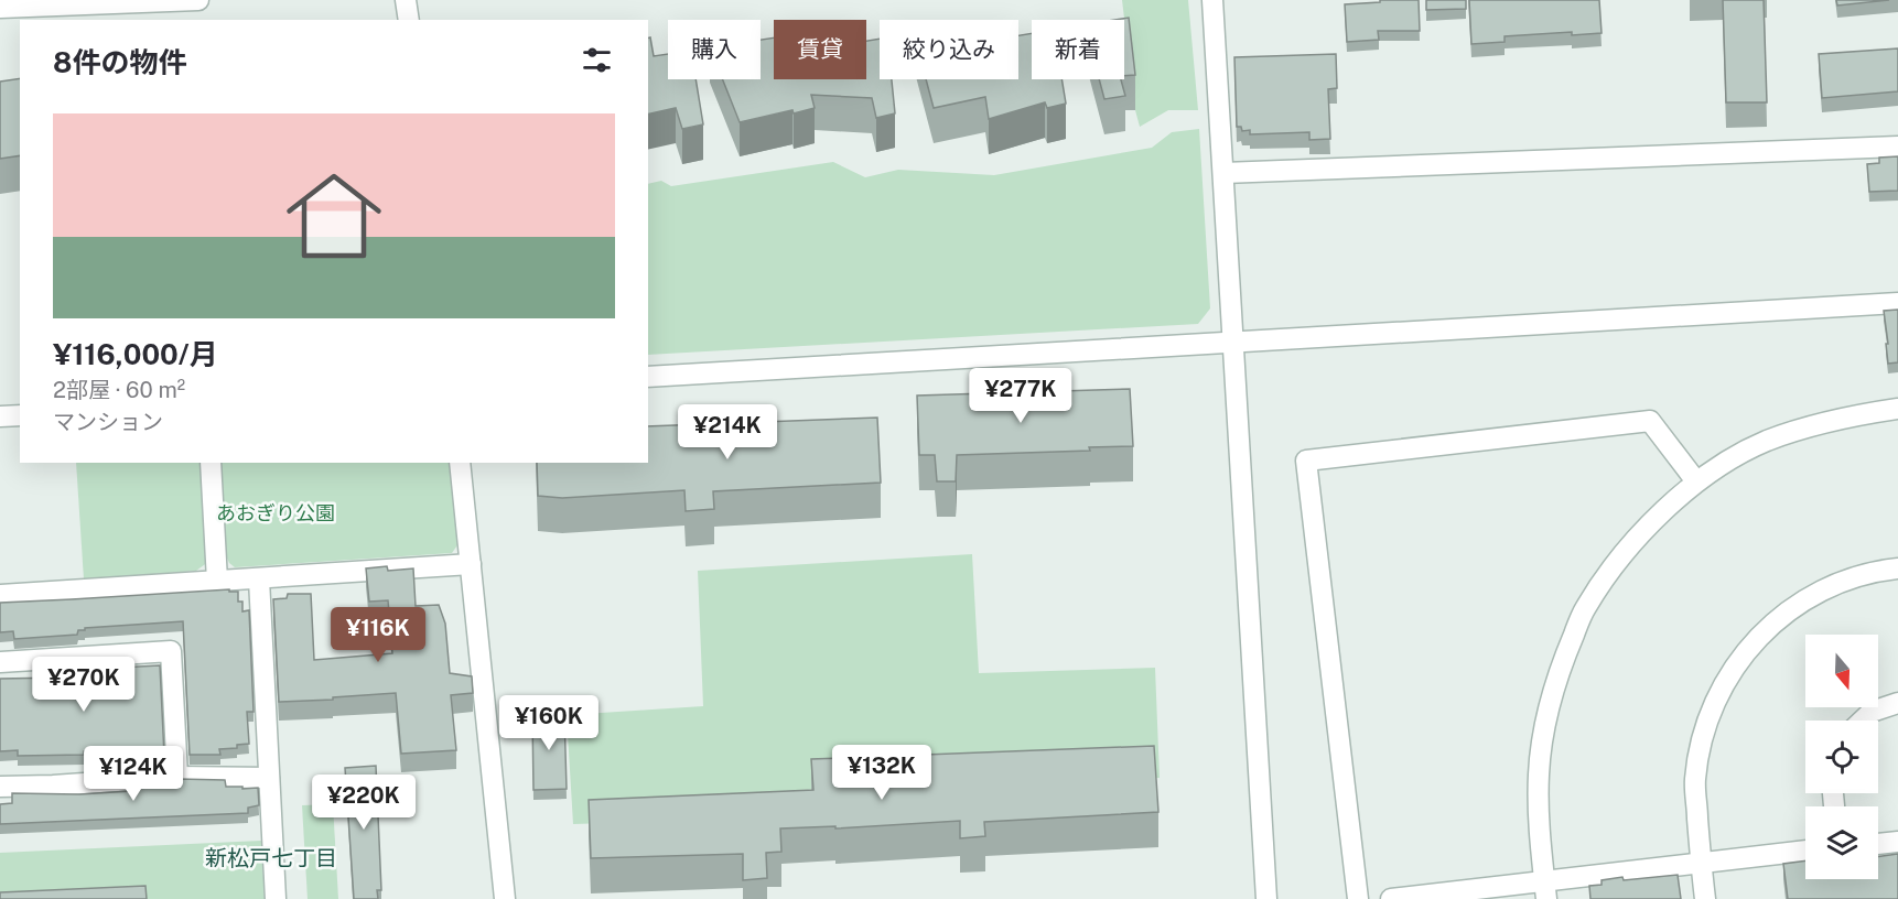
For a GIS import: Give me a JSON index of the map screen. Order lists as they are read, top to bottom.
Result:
{
  "districts": ["新松戸七丁目"],
  "parks": ["あおぎり公園"],
  "north": "bottom",
  "page": {
    "chip": [
      "購入",
      "賃貸",
      "絞り込み",
      "新着"
    ],
    "heading": "8件の物件",
    "list": [
      {
        "name": "¥116,000/月",
        "note": "2部屋 · 60 m² · マンション"
      }
    ],
    "price": [
      "¥277K",
      "¥214K",
      "¥116K",
      "¥270K",
      "¥160K",
      "¥132K",
      "¥124K",
      "¥220K"
    ]
  }
}
